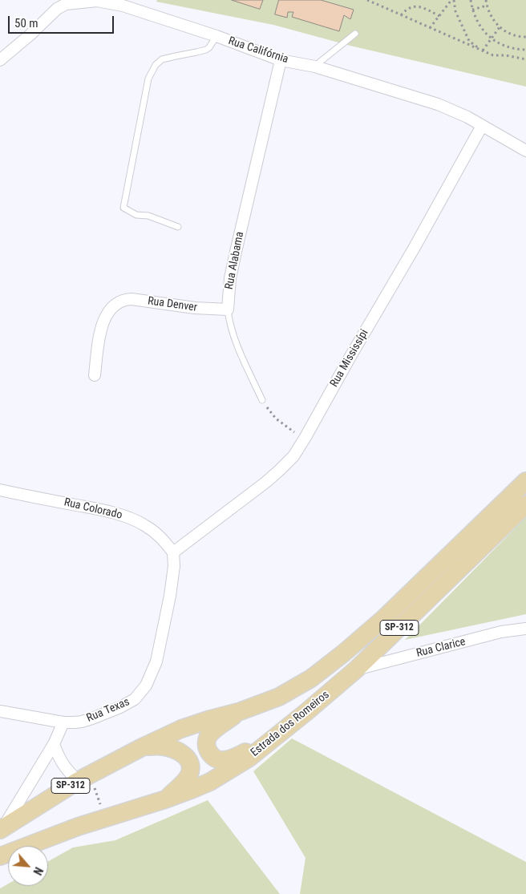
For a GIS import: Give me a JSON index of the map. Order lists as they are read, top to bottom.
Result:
{
  "streets": {
    "main road": ["SP-312", "Estrada dos Romeiros"],
    "street": [
      "Rua Califórnia",
      "Rua Alabama",
      "Rua Denver",
      "Rua Mississípi",
      "Rua Colorado",
      "Rua Clarice",
      "Rua Texas"
    ]
  },
  "crossings": [
    ["Rua Califórnia", "Rua Alabama"],
    ["Rua Califórnia", "Rua Mississípi"],
    ["Rua Alabama", "Rua Denver"],
    ["Rua Mississípi", "Rua Colorado"],
    ["Rua Mississípi", "Rua Texas"],
    ["Rua Colorado", "Rua Texas"],
    ["Rua Clarice", "Estrada dos Romeiros"]
  ],
  "scale_bar": "50 m",
  "north": "bottom right"
}
